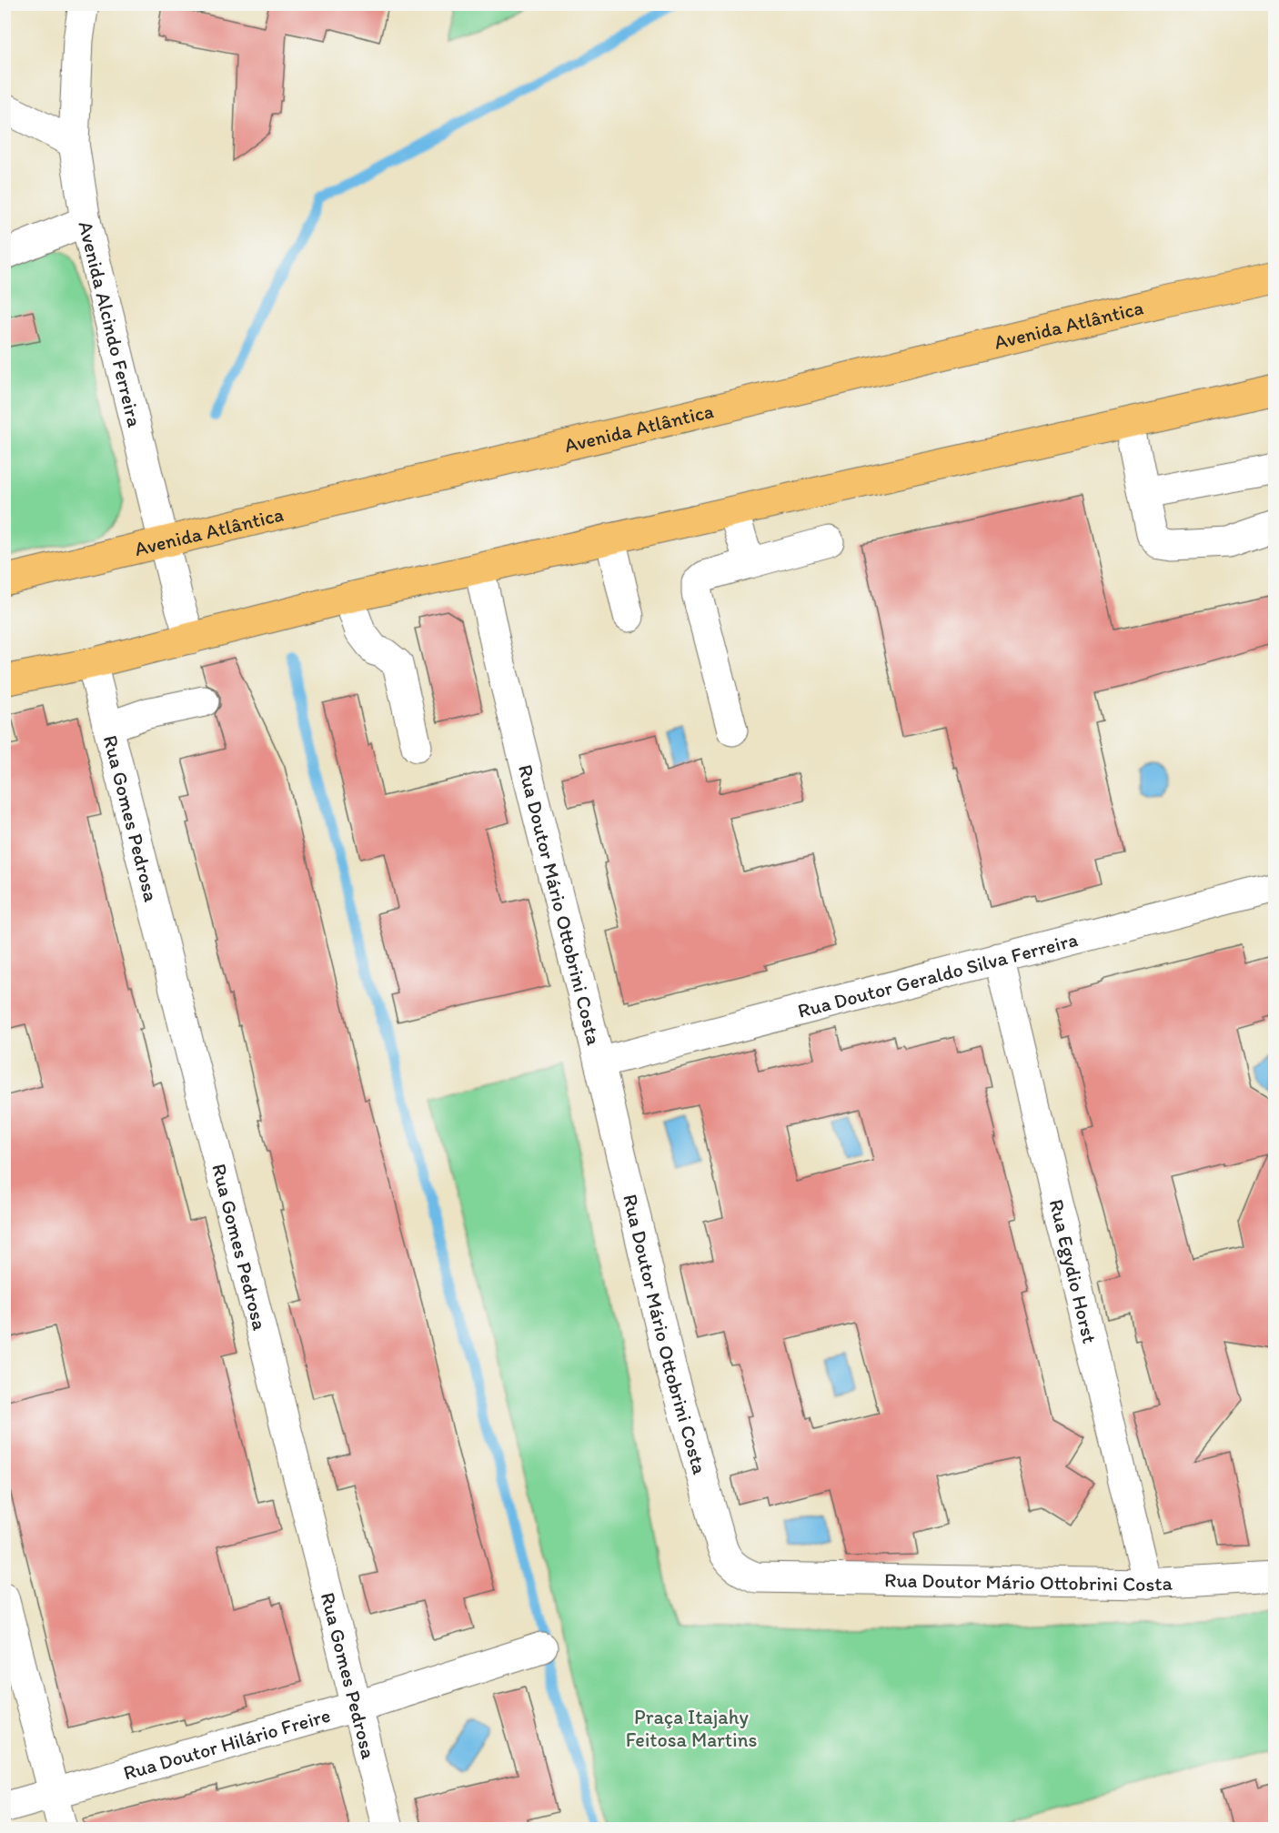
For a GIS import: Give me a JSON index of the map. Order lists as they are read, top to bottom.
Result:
{
  "streets": {
    "main road": ["Avenida Atlântica"],
    "street": [
      "Avenida Alcindo Ferreira",
      "Rua Gomes Pedrosa",
      "Rua Doutor Mário Ottobrini Costa",
      "Rua Doutor Geraldo Silva Ferreira",
      "Rua Egydio Horst",
      "Rua Doutor Hilário Freire"
    ]
  },
  "crossings": [
    ["Avenida Alcindo Ferreira", "Avenida Atlântica"],
    ["Rua Gomes Pedrosa", "Rua Doutor Hilário Freire"],
    ["Rua Doutor Mário Ottobrini Costa", "Rua Doutor Geraldo Silva Ferreira"],
    ["Rua Doutor Mário Ottobrini Costa", "Rua Egydio Horst"],
    ["Rua Doutor Geraldo Silva Ferreira", "Rua Egydio Horst"]
  ],
  "parks": ["Praça Itajahy Feitosa Martins"]
}
